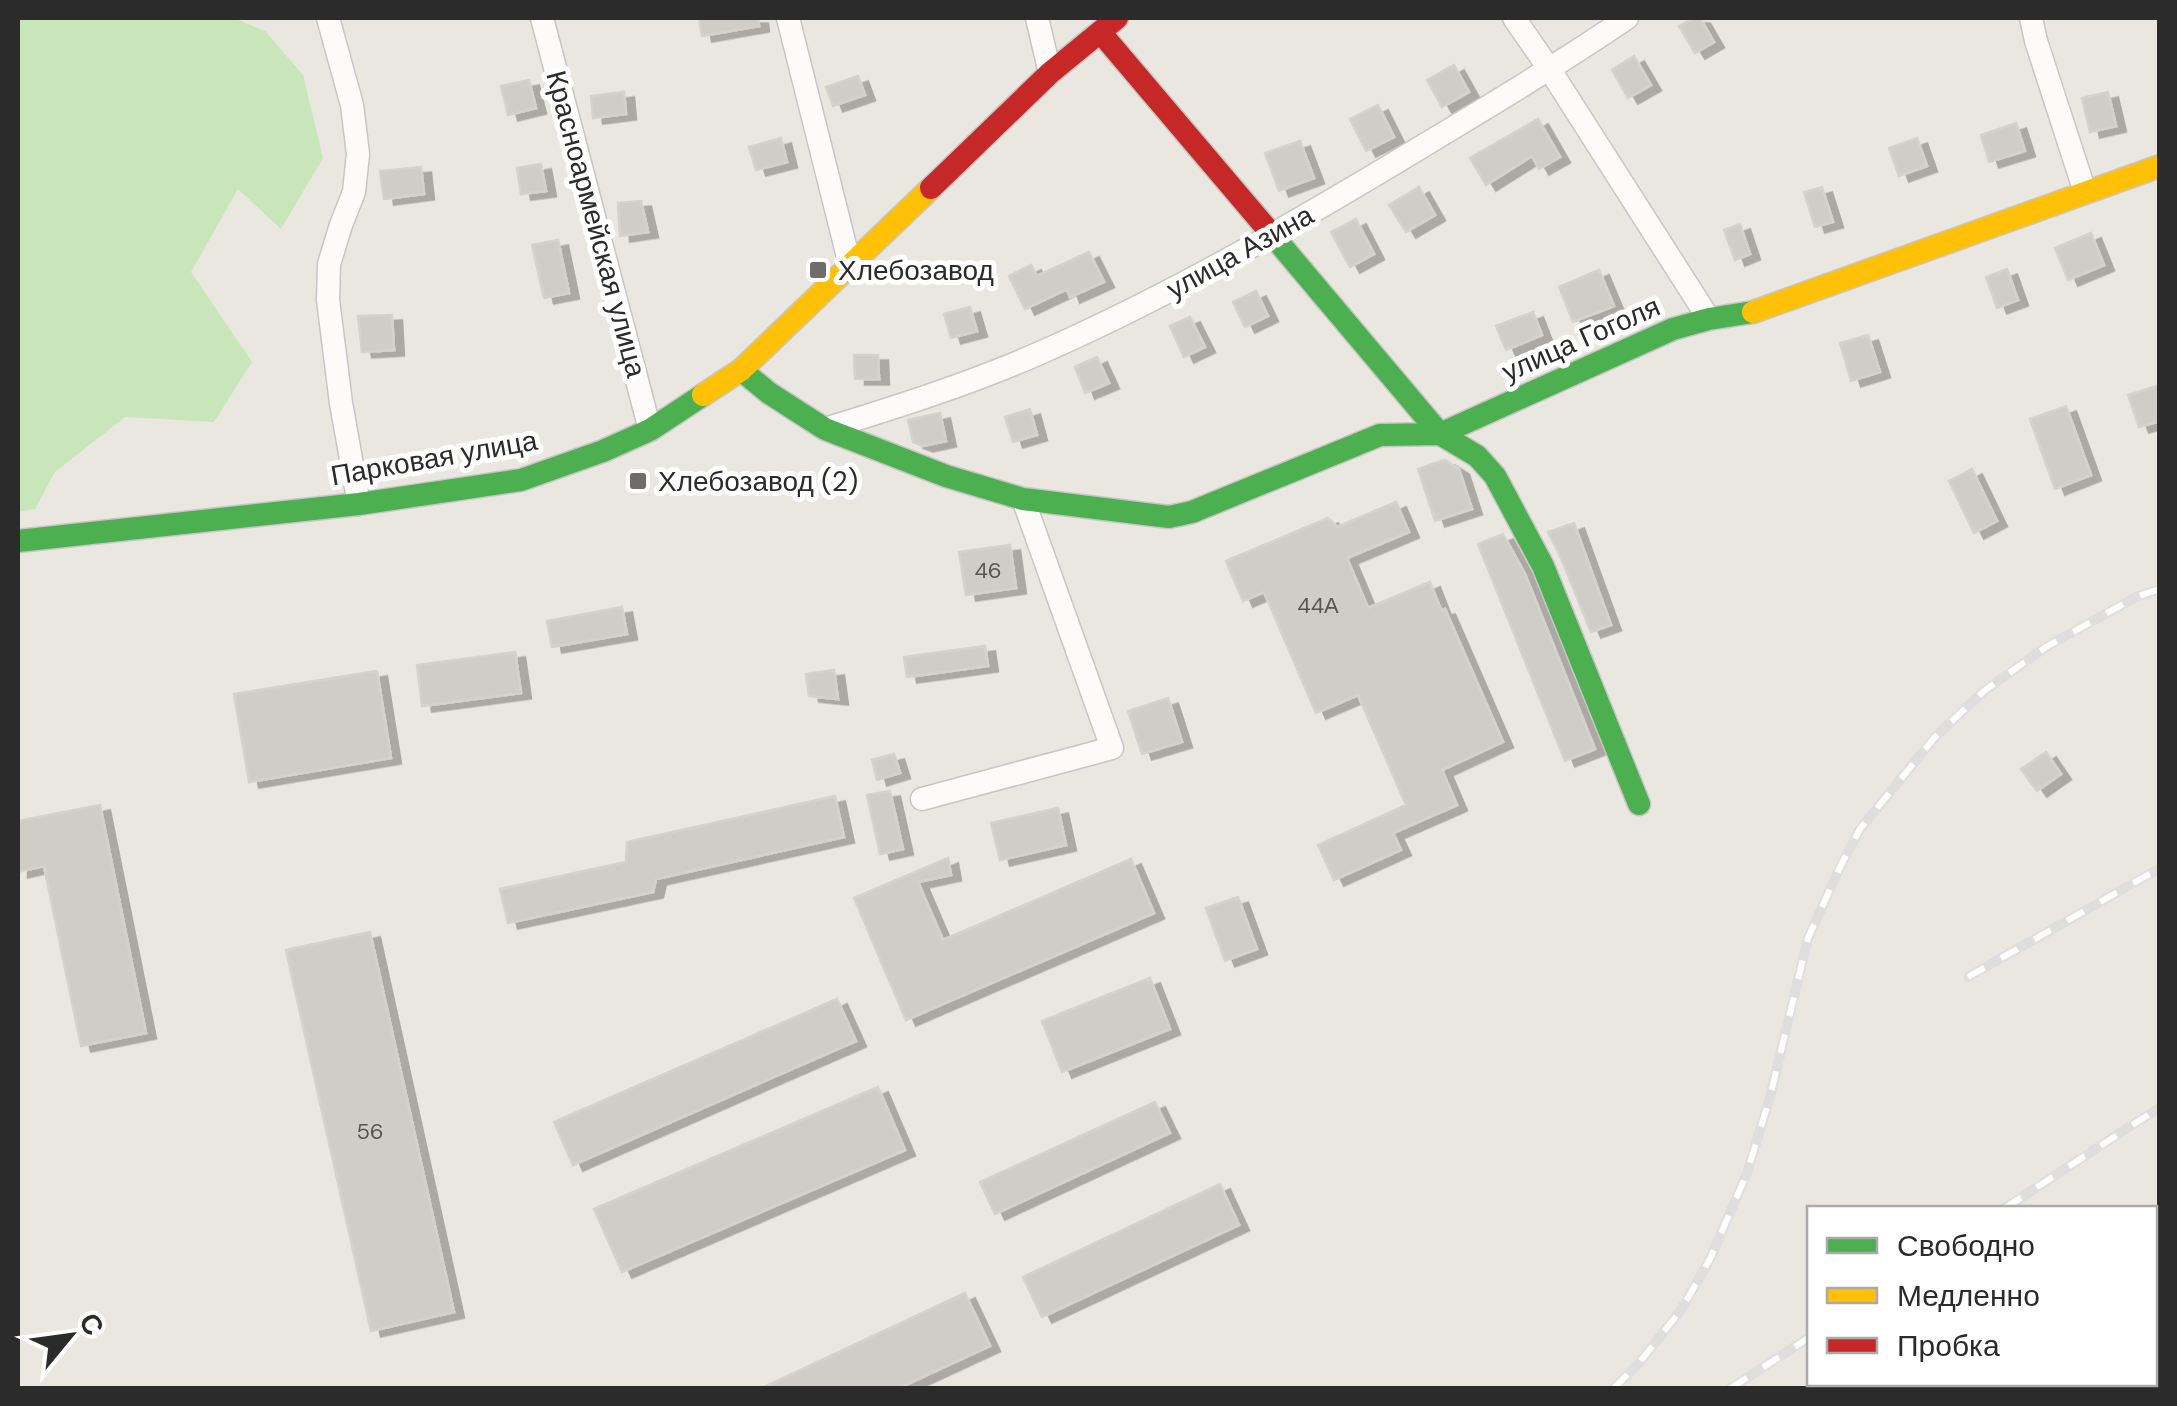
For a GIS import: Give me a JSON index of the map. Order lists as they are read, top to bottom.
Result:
{
  "streets": {
    "street": [
      "Красноармейская улица",
      "улица Азина",
      "улица Гоголя",
      "Парковая улица"
    ]
  },
  "crossings": [
    ["Красноармейская улица", "Парковая улица"],
    ["улица Азина", "улица Гоголя"],
    ["улица Гоголя", "Парковая улица"]
  ],
  "places": {
    "transit": ["Хлебозавод", "Хлебозавод (2)"]
  },
  "house_numbers": ["46", "44А", "56"],
  "legend": ["Свободно", "Медленно", "Пробка"],
  "north": "top right"
}
